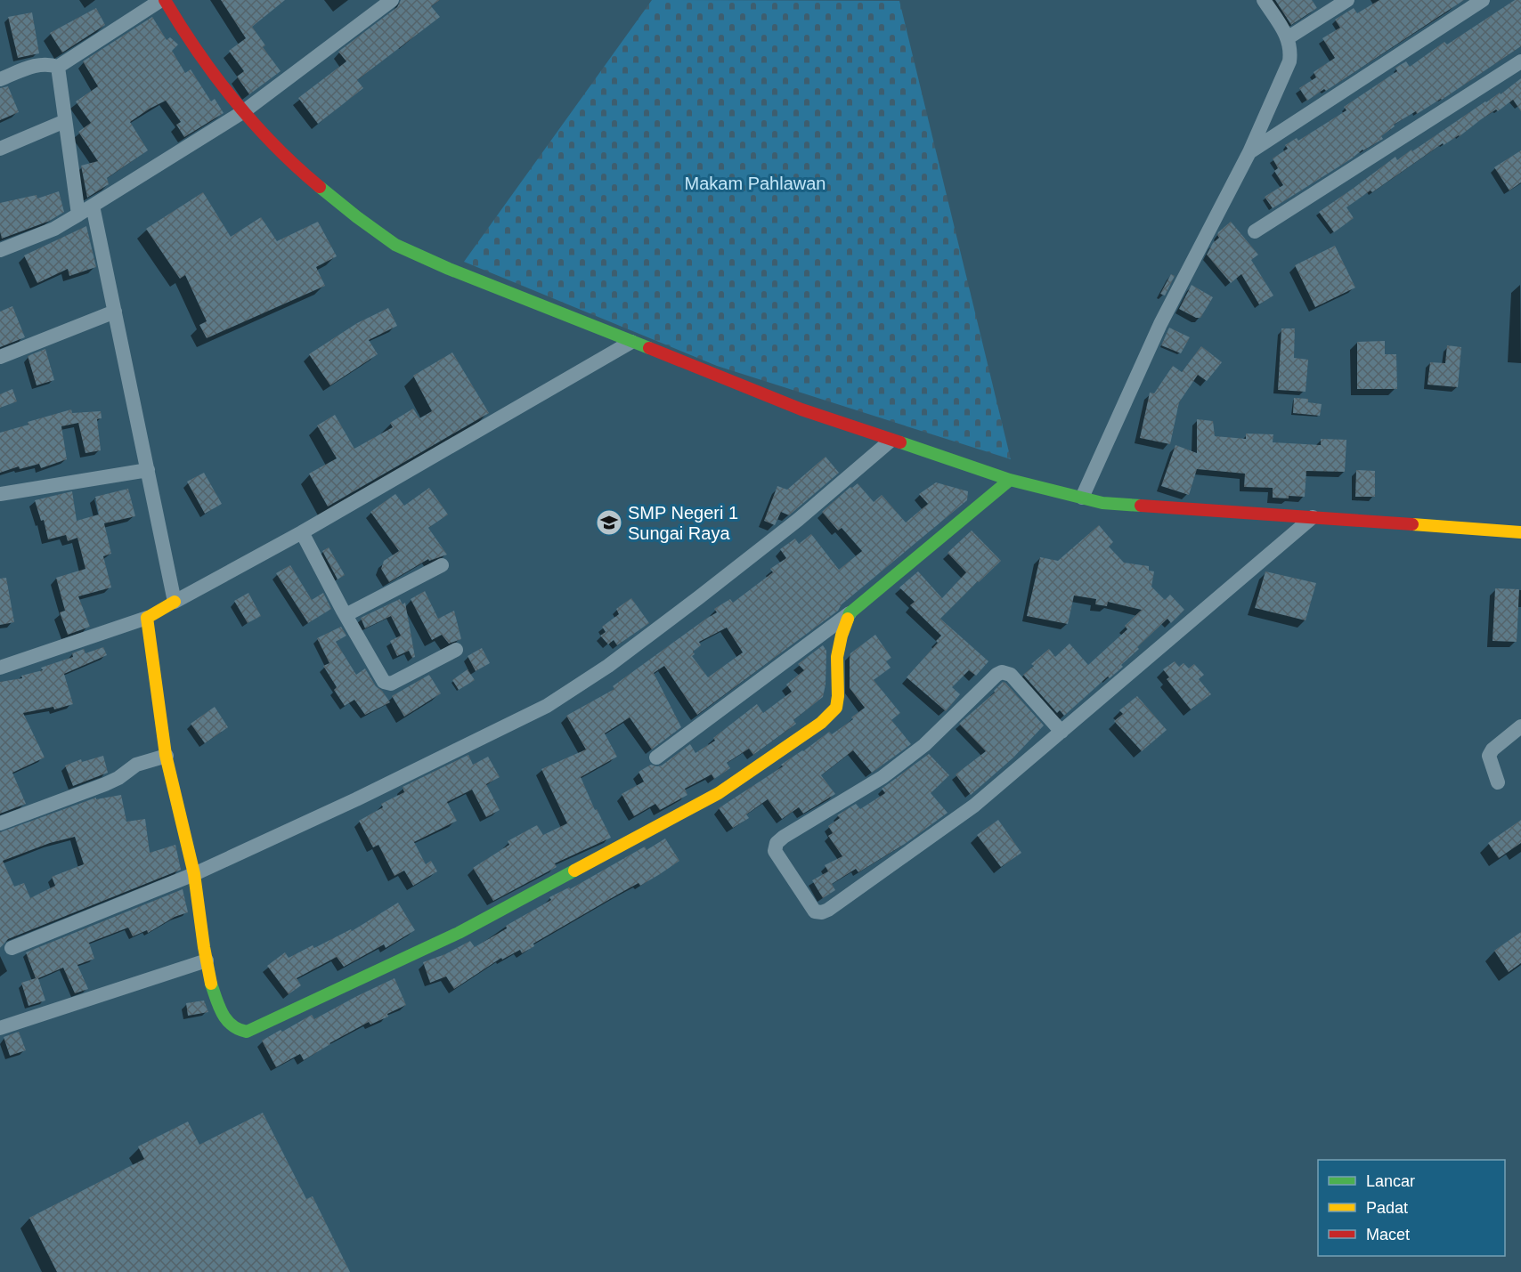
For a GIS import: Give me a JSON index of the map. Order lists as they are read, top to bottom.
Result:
{
  "parks": ["Makam Pahlawan"],
  "places": {
    "school or university": ["SMP Negeri 1 Sungai Raya"]
  },
  "legend": ["Lancar", "Padat", "Macet"]
}
